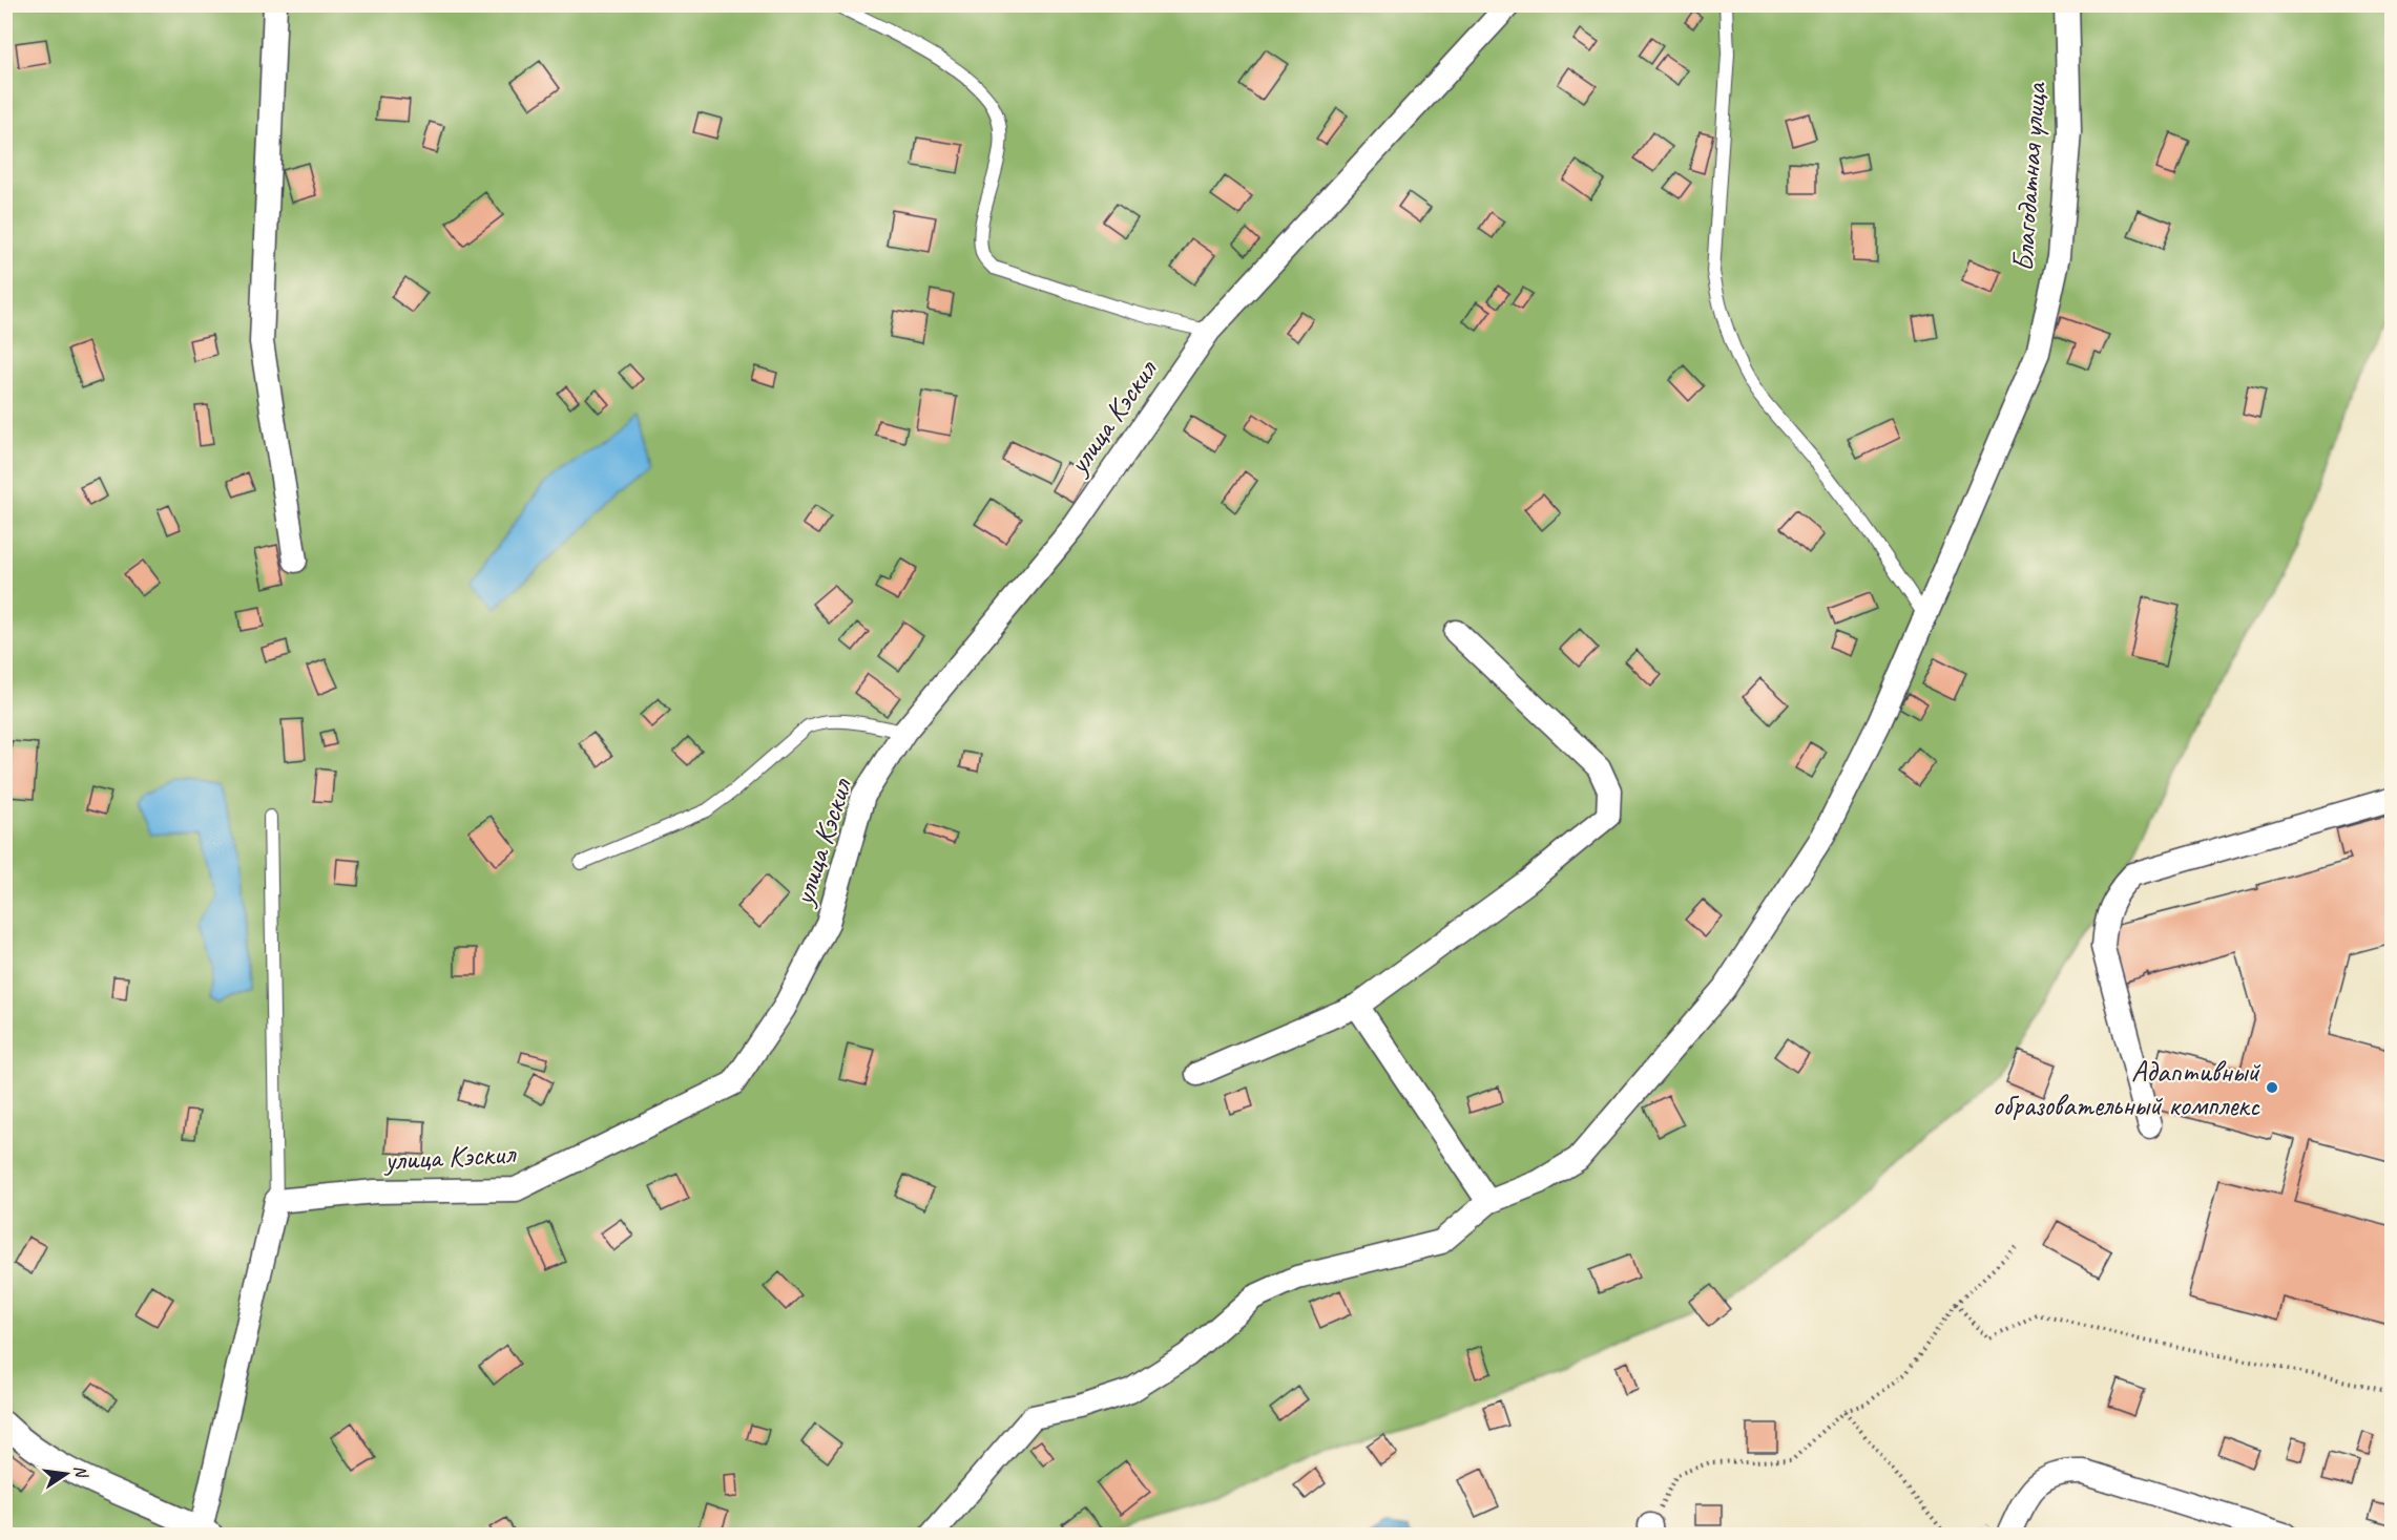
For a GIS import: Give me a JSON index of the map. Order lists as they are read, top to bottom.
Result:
{
  "streets": {
    "street": ["Благодатная улица", "улица Кэскил"]
  },
  "places": ["Адаптивный образовательный комплекс"],
  "north": "right"
}
